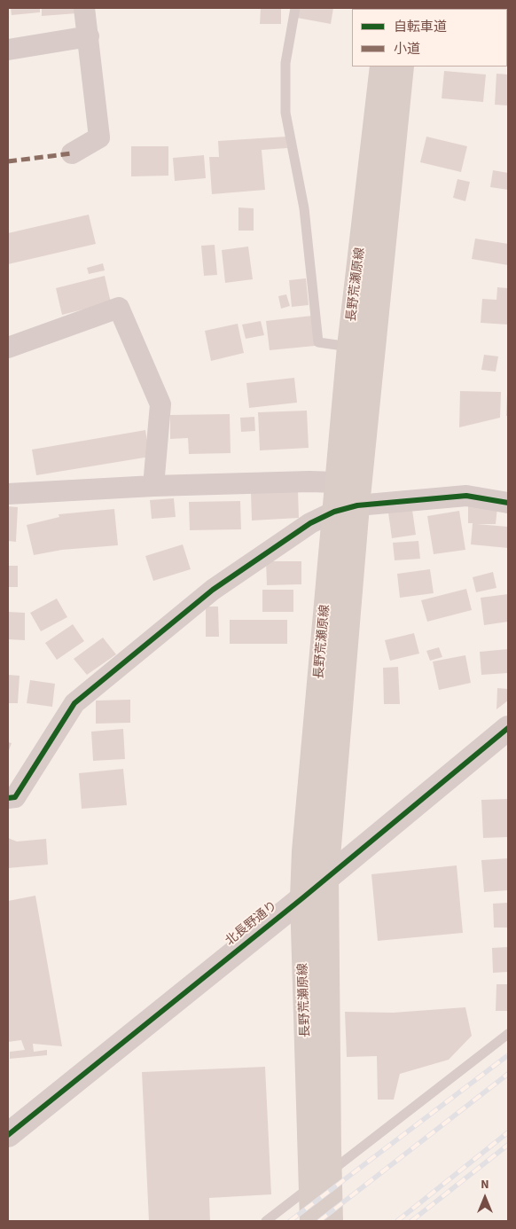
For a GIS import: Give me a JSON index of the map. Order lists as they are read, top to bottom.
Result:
{
  "streets": {
    "main road": ["長野荒瀬原線"],
    "street": ["北長野通り"]
  },
  "crossings": [
    ["長野荒瀬原線", "北長野通り"]
  ],
  "legend": ["自転車道", "小道"],
  "north": "top"
}
